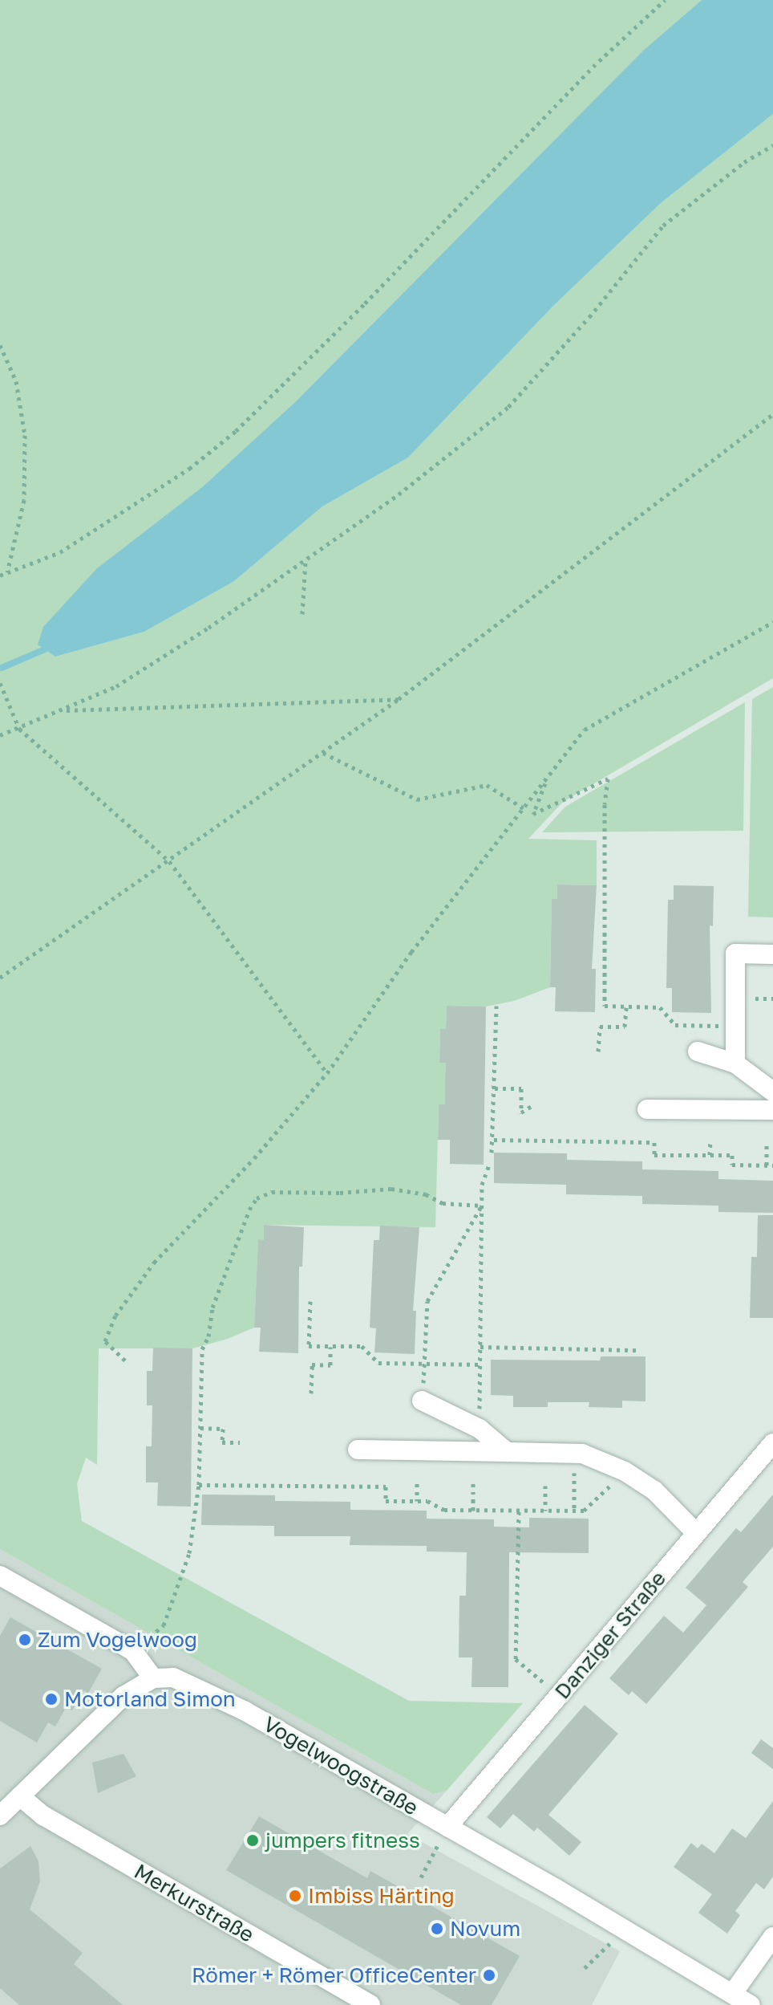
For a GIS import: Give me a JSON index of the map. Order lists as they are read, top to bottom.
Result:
{
  "streets": {
    "street": ["Danziger Straße", "Vogelwoogstraße", "Merkurstraße"]
  },
  "crossings": [
    ["Danziger Straße", "Vogelwoogstraße"]
  ],
  "places": [
    "Zum Vogelwoog",
    "Motorland Simon",
    "jumpers fitness",
    "Imbiss Härting",
    "Novum",
    "Römer + Römer OfficeCenter"
  ]
}
